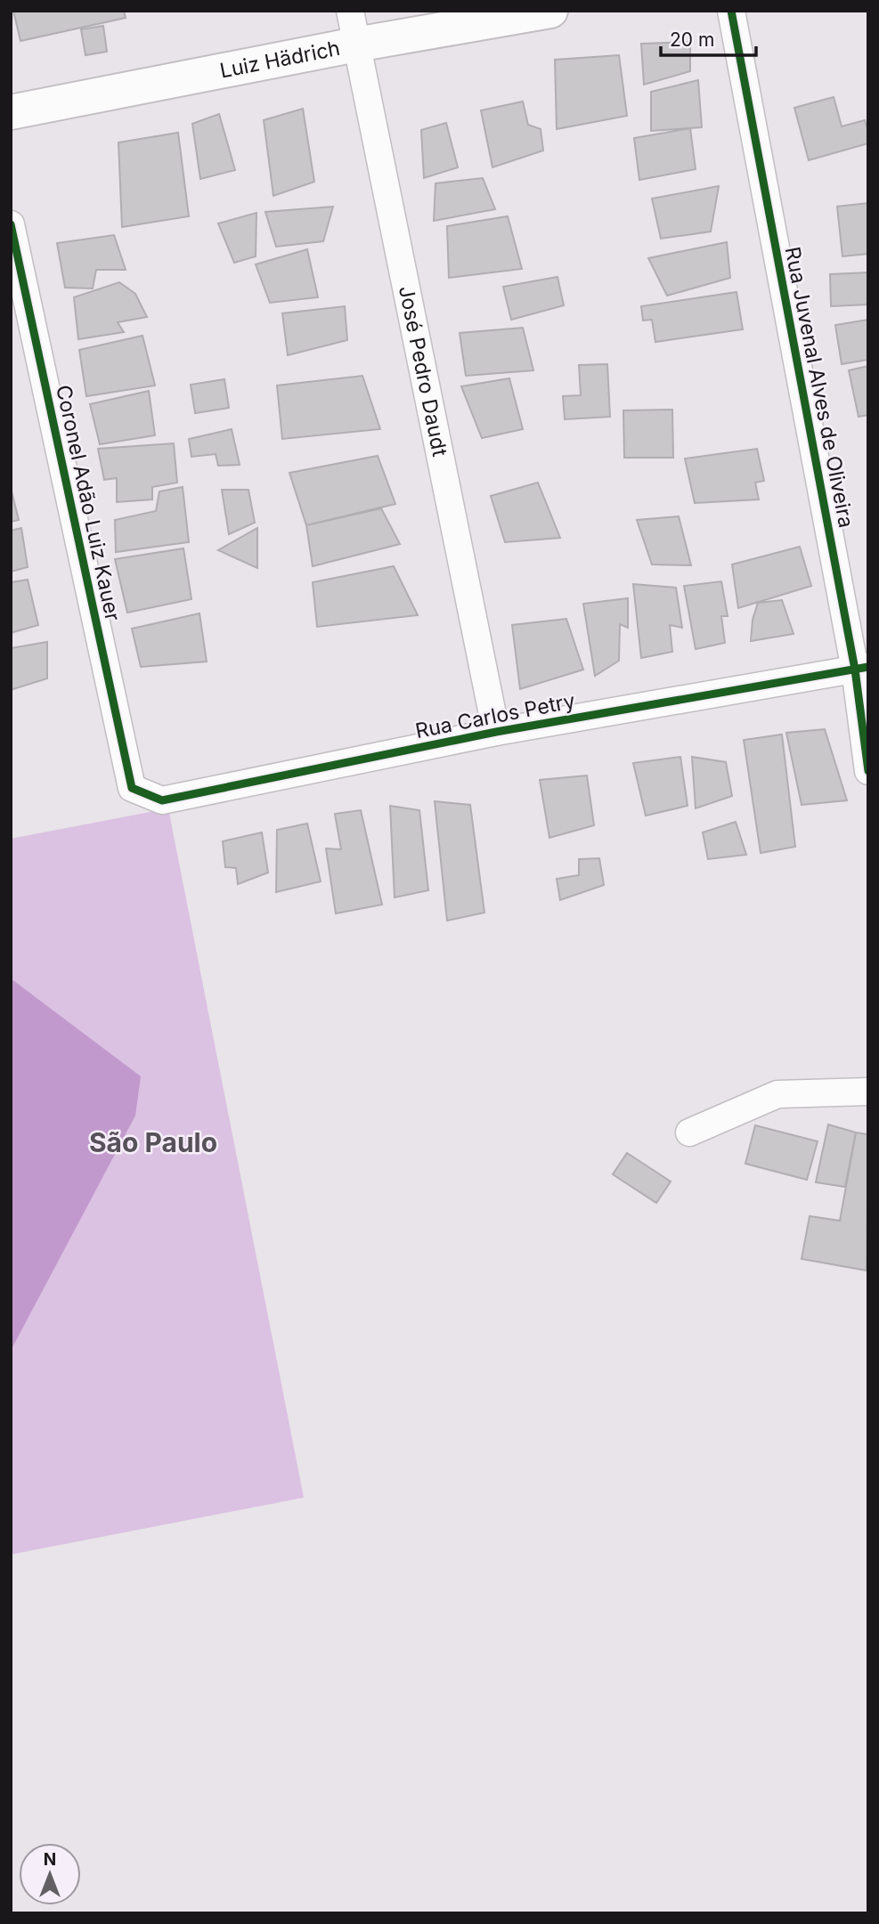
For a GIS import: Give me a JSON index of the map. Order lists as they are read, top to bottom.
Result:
{
  "streets": {
    "street": [
      "Luiz Hädrich",
      "José Pedro Daudt",
      "Rua Juvenal Alves de Oliveira",
      "Coronel Adão Luiz Kauer",
      "Rua Carlos Petry"
    ]
  },
  "crossings": [
    ["Luiz Hädrich", "José Pedro Daudt"],
    ["José Pedro Daudt", "Rua Carlos Petry"],
    ["Rua Juvenal Alves de Oliveira", "Rua Carlos Petry"],
    ["Coronel Adão Luiz Kauer", "Rua Carlos Petry"]
  ],
  "districts": ["São Paulo"],
  "scale_bar": "20 m",
  "north": "top"
}
